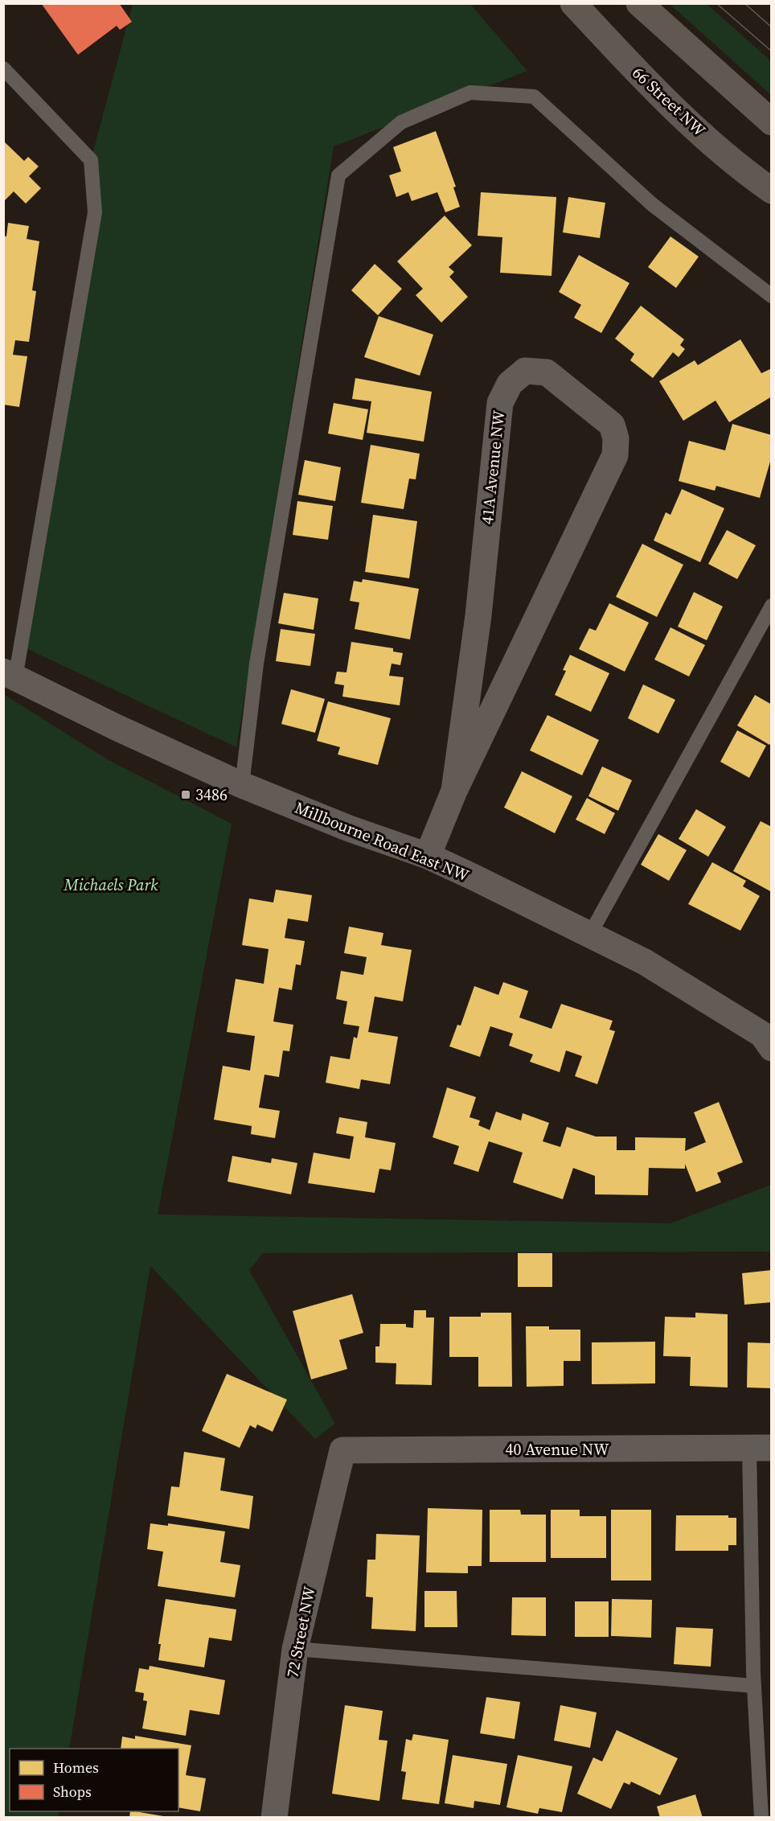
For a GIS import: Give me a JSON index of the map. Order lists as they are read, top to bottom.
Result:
{
  "streets": {
    "main road": ["66 Street NW"],
    "street": [
      "41A Avenue NW",
      "Millbourne Road East NW",
      "40 Avenue NW",
      "72 Street NW"
    ]
  },
  "crossings": [
    ["41A Avenue NW", "Millbourne Road East NW"],
    ["40 Avenue NW", "72 Street NW"]
  ],
  "parks": ["Michaels Park"],
  "places": {
    "transit": ["3486"]
  },
  "legend": ["Homes", "Shops"]
}
